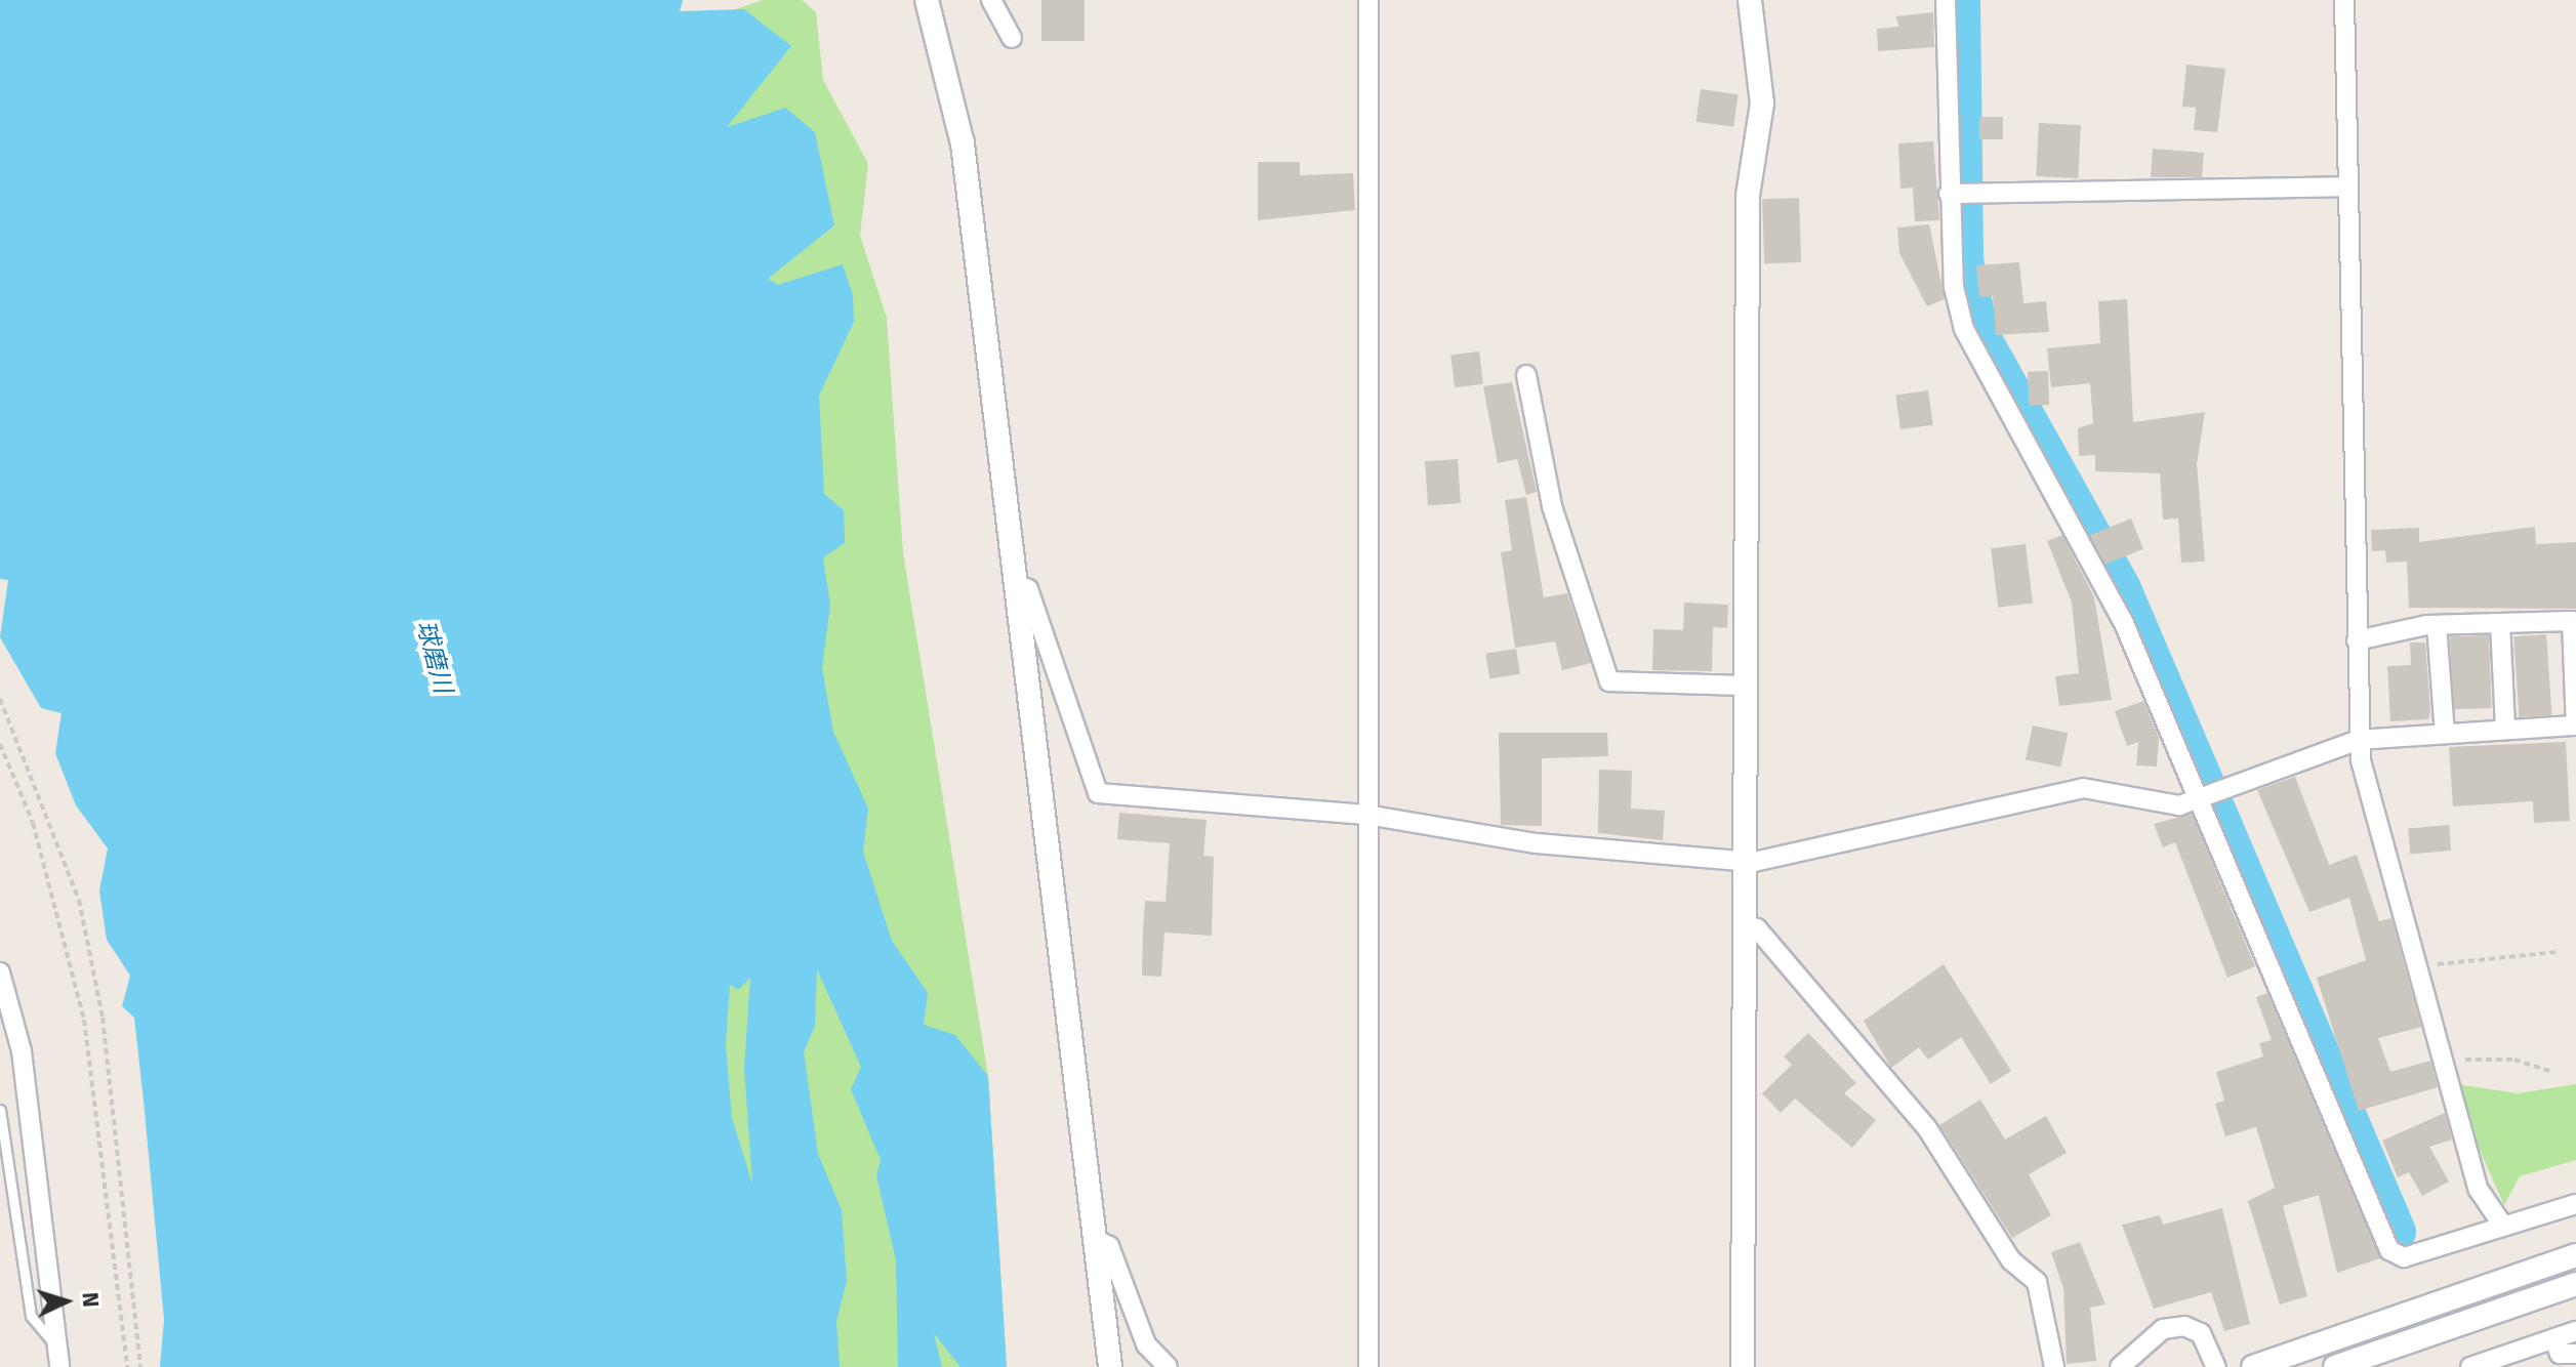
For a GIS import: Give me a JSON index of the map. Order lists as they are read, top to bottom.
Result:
{
  "water": ["球磨川"],
  "north": "right"
}
